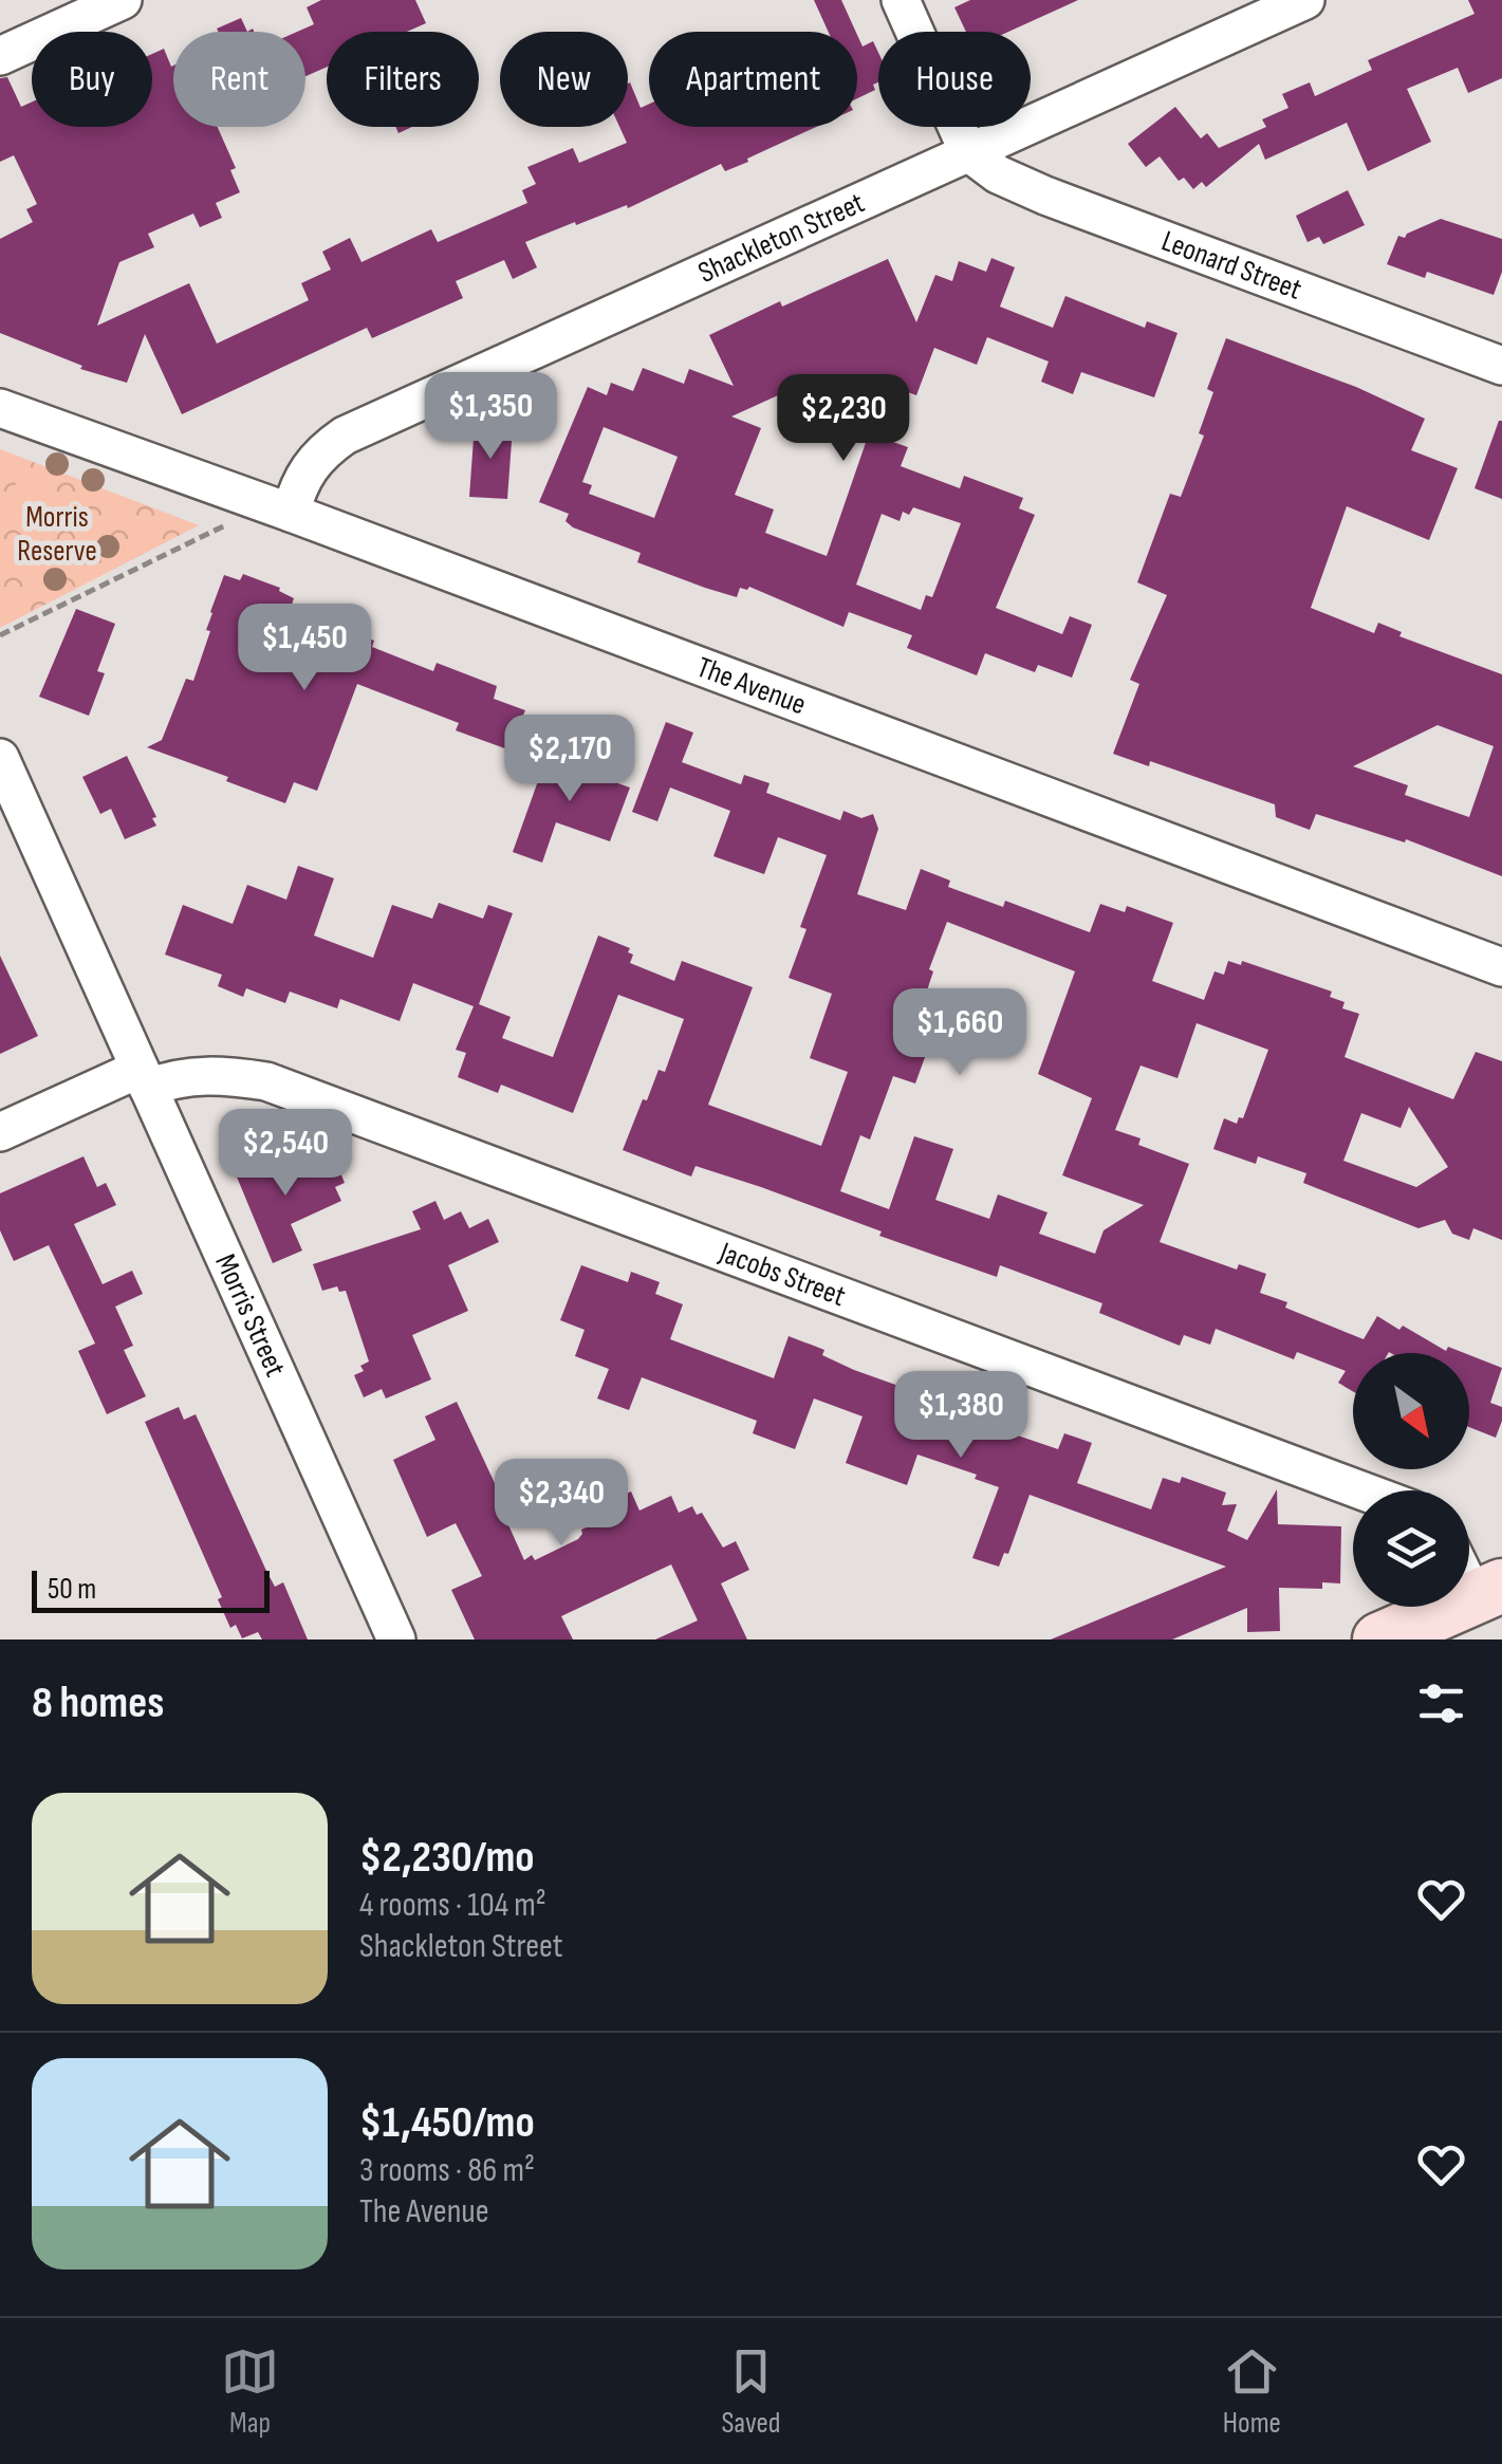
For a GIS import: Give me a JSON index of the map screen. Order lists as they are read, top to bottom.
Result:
{
  "streets": {
    "street": [
      "Shackleton Street",
      "Leonard Street",
      "The Avenue",
      "Jacobs Street",
      "Morris Street"
    ]
  },
  "crossings": [
    ["Shackleton Street", "Leonard Street"],
    ["Shackleton Street", "The Avenue"],
    ["Jacobs Street", "Morris Street"]
  ],
  "parks": ["Morris Reserve"],
  "scale_bar": "50 m",
  "north": "bottom right",
  "page": {
    "chip": [
      "Buy",
      "Rent",
      "Filters",
      "New",
      "Apartment",
      "House"
    ],
    "price": [
      "$1,350",
      "$2,230",
      "$1,450",
      "$2,170",
      "$1,660",
      "$2,540",
      "$1,380",
      "$2,340"
    ],
    "scale": "50 m",
    "heading": "8 homes",
    "list": [
      {
        "name": "$2,230/mo",
        "note": "4 rooms · 104 m² · Shackleton Street"
      },
      {
        "name": "$1,450/mo",
        "note": "3 rooms · 86 m² · The Avenue"
      }
    ],
    "tabs": ["Map", "Saved", "Home"]
  }
}
